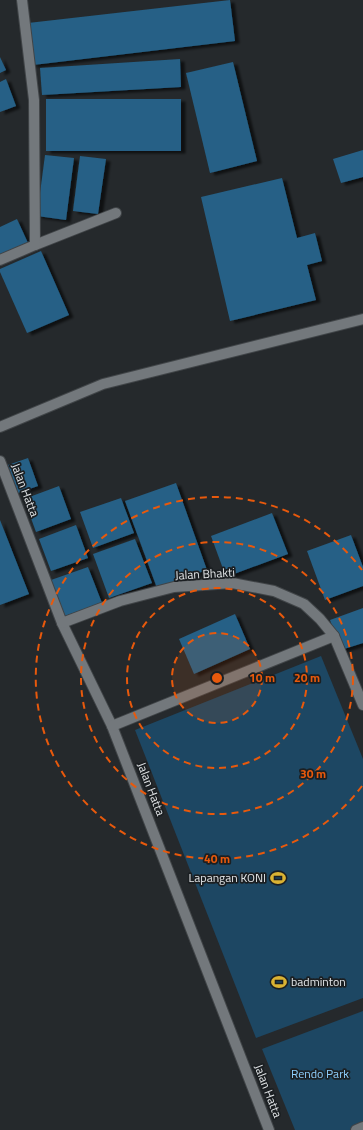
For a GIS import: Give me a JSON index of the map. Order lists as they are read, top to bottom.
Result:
{
  "streets": {
    "street": ["Jalan Hatta", "Jalan Bhakti"]
  },
  "crossings": [
    ["Jalan Hatta", "Jalan Bhakti"]
  ],
  "parks": ["Rendo Park"],
  "places": {
    "sports": ["Lapangan KONI", "badminton"]
  },
  "rings": [
    "10 m",
    "20 m",
    "30 m",
    "40 m"
  ]
}
